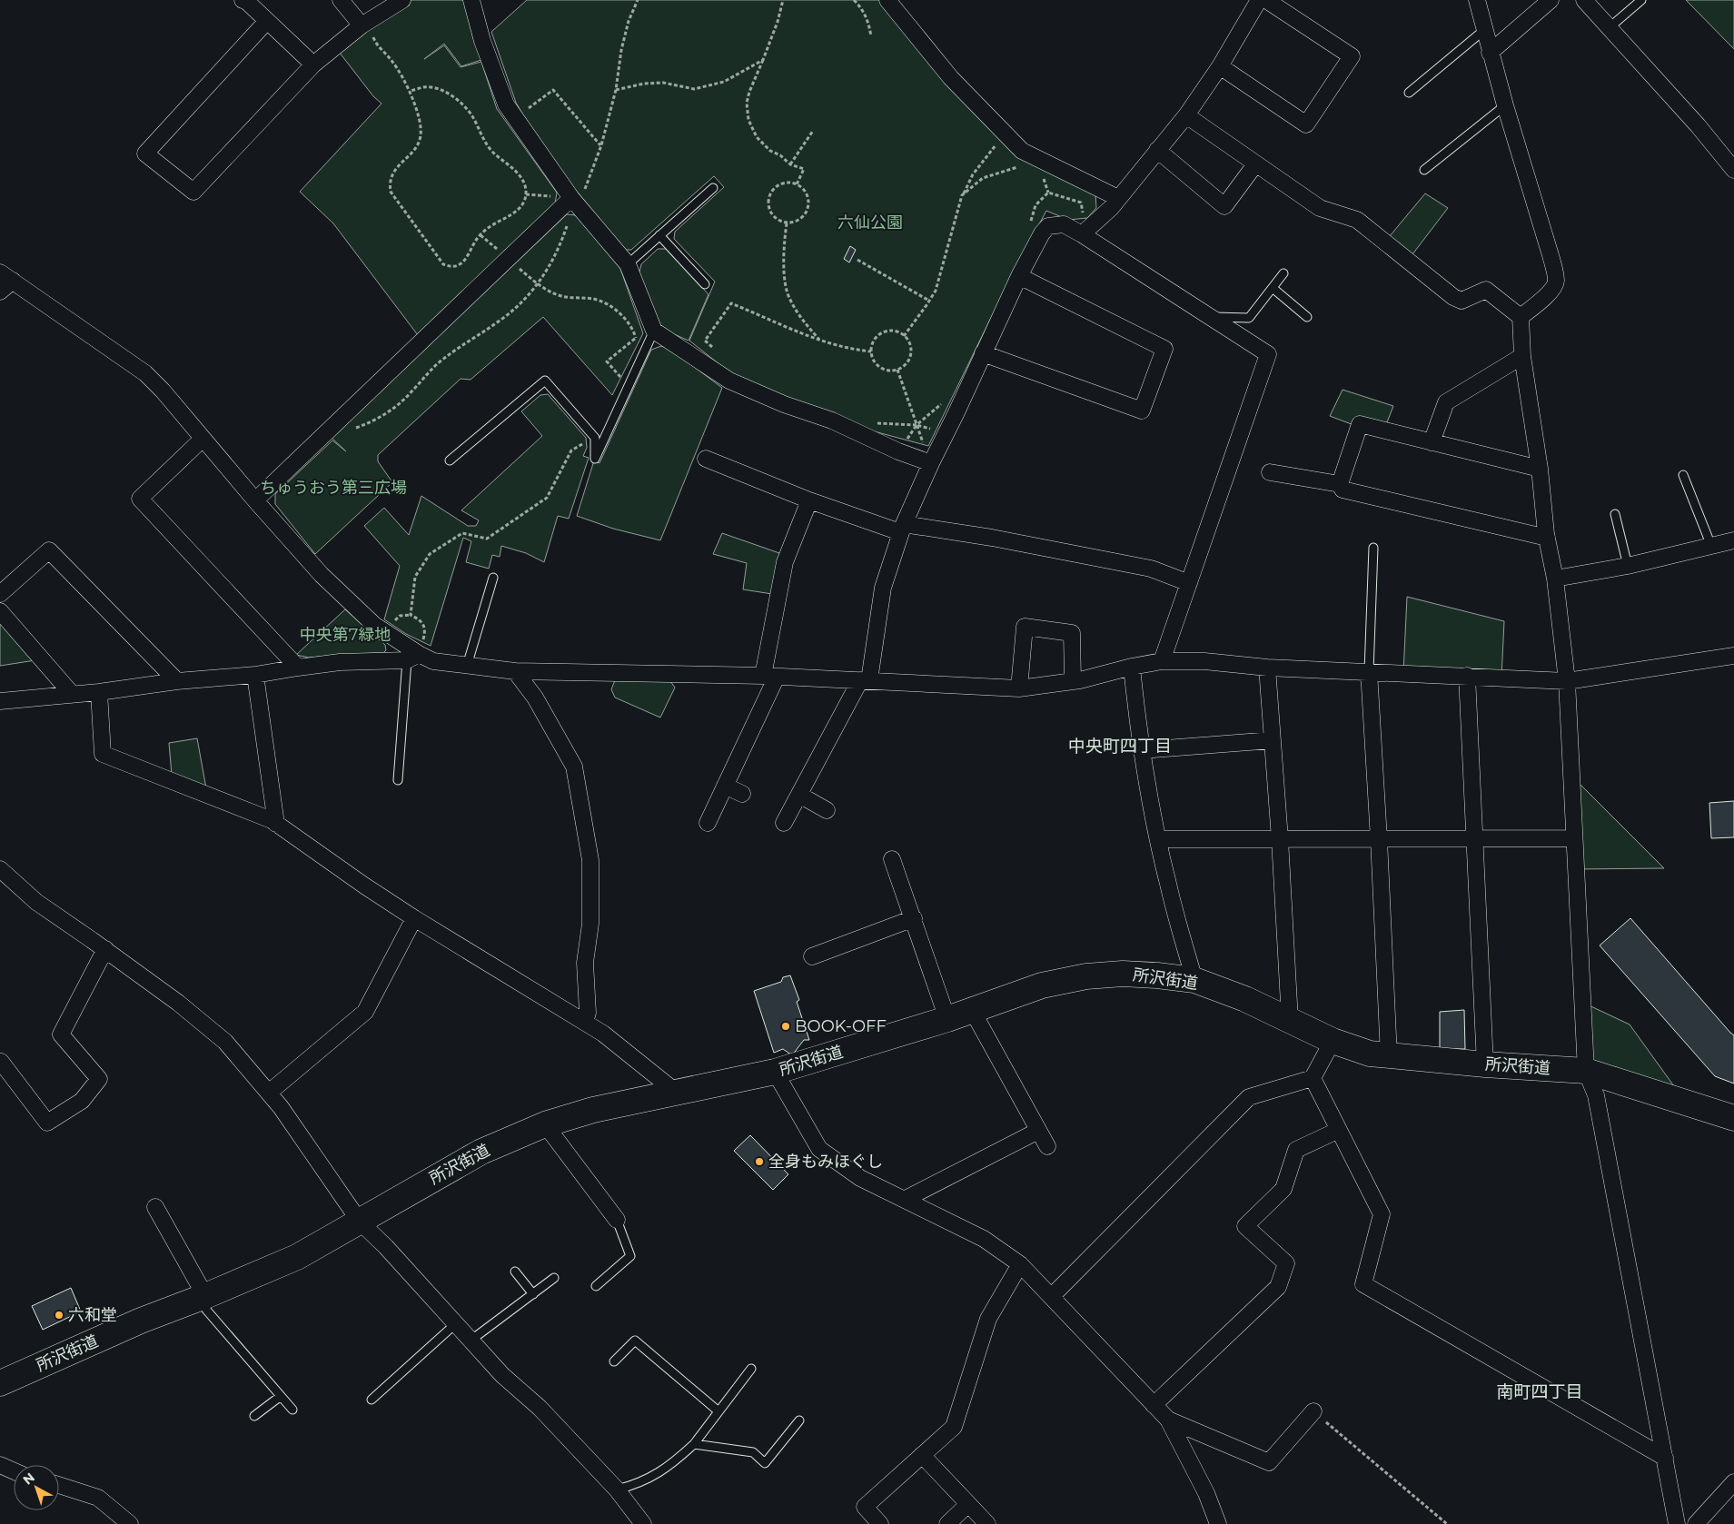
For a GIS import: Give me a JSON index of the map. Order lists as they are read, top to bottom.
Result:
{
  "streets": {
    "main road": ["所沢街道"]
  },
  "districts": ["中央町四丁目", "南町四丁目"],
  "parks": ["六仙公園", "ちゅうおう第三広場", "中央第7緑地"],
  "places": ["BOOK-OFF", "全身もみほぐし", "六和堂"],
  "north": "top left"
}
